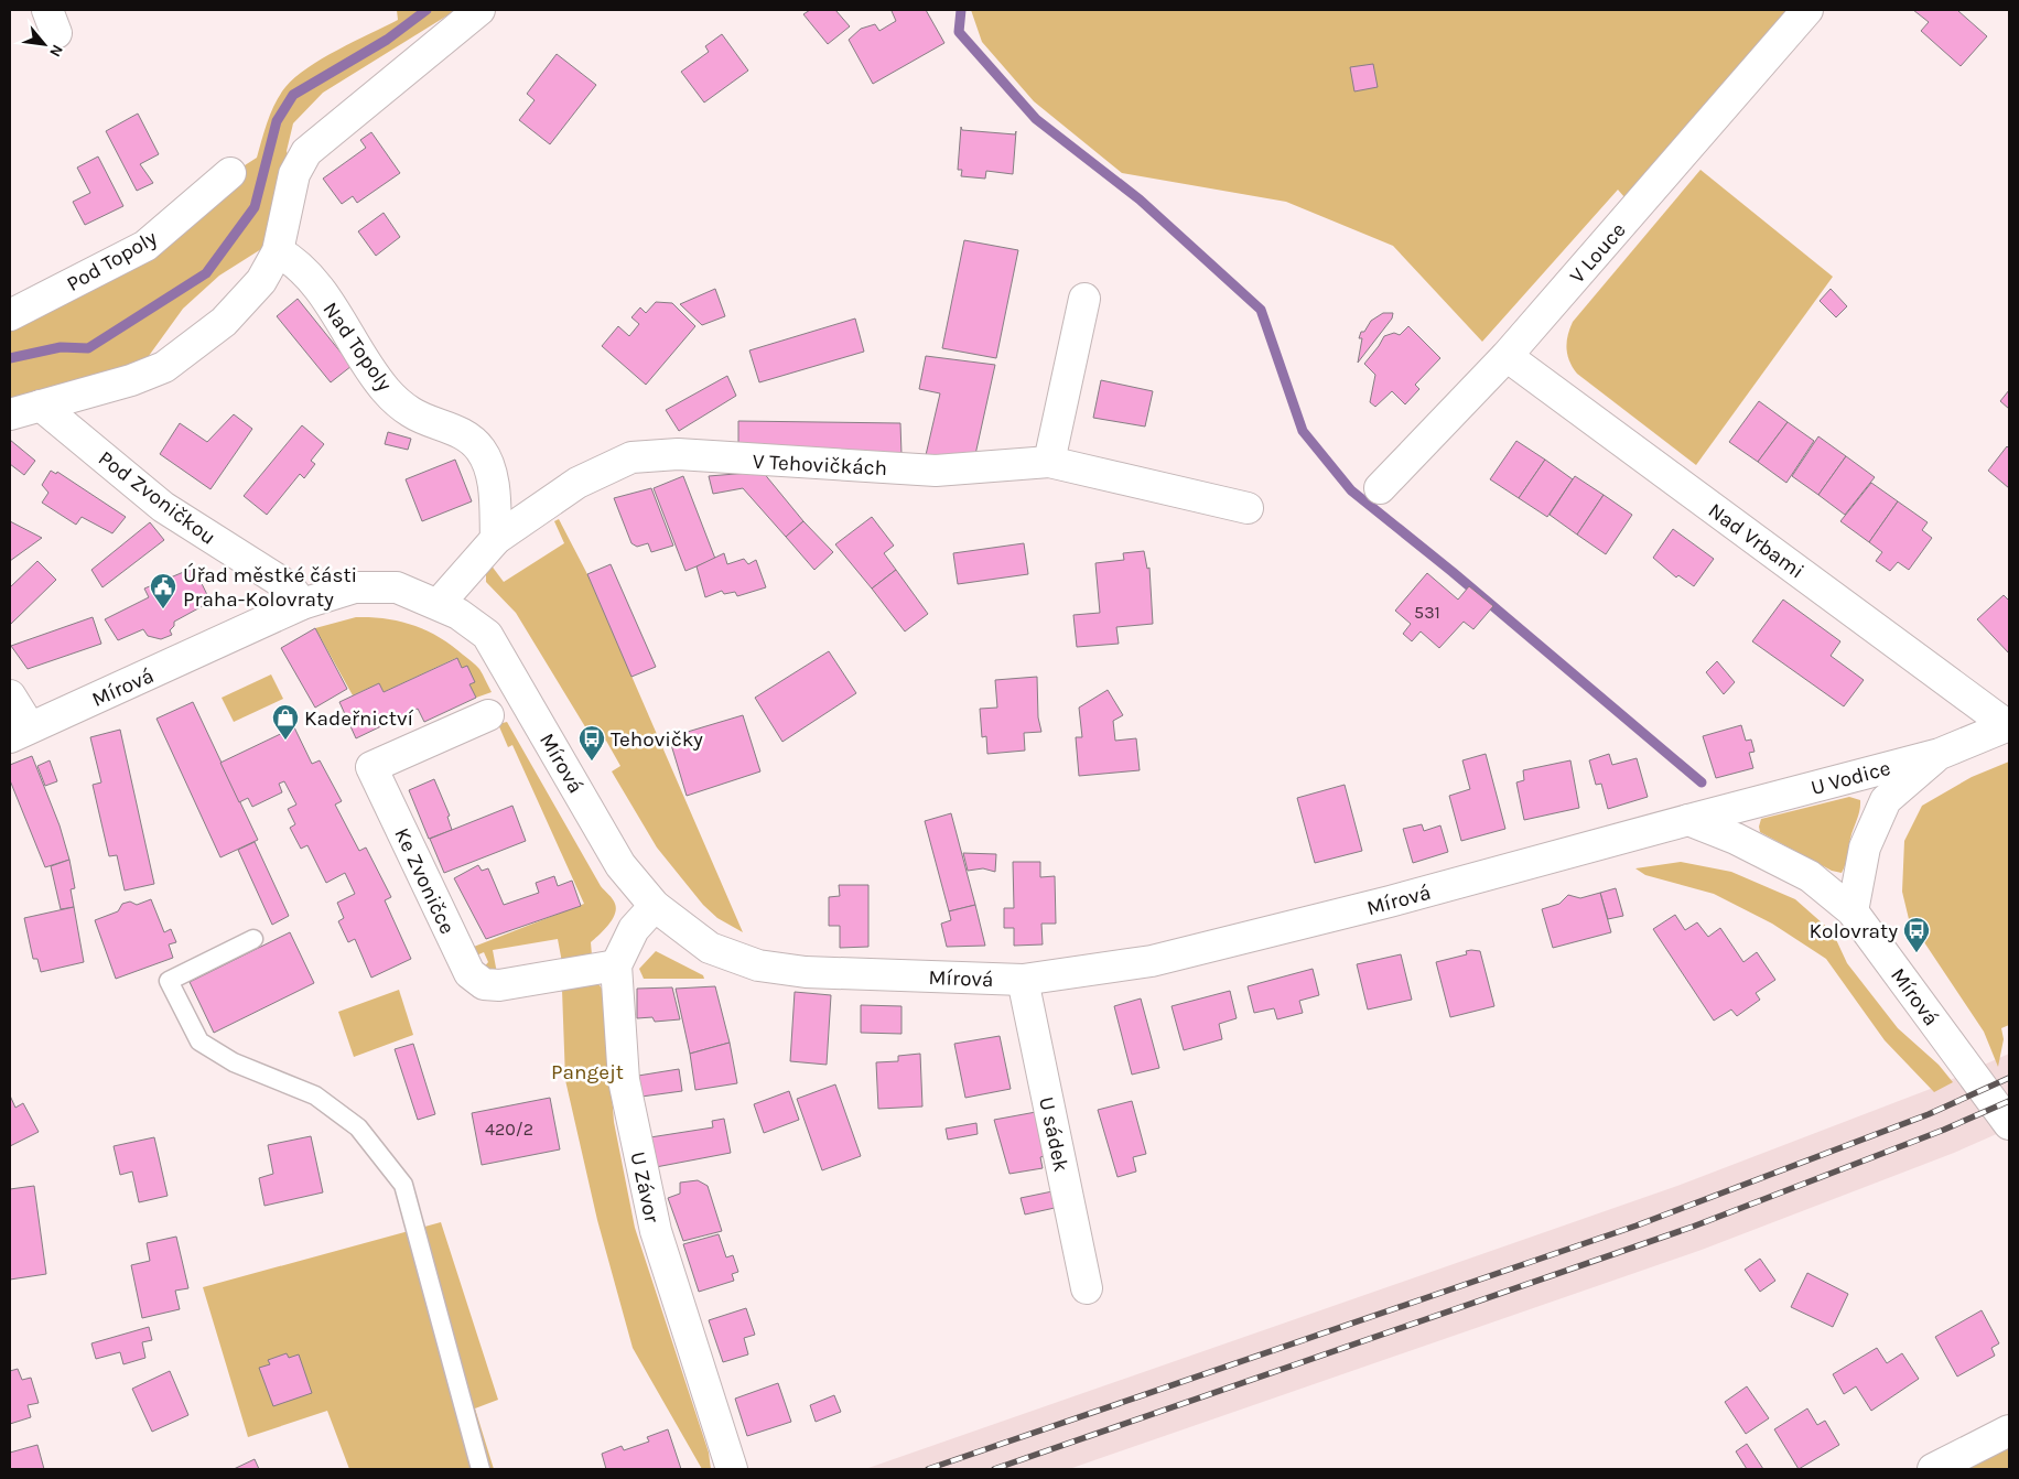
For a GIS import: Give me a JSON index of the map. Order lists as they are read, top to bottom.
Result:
{
  "streets": {
    "street": [
      "V Louce",
      "Pod Topoly",
      "Nad Topoly",
      "V Tehovičkách",
      "Pod Zvoničkou",
      "Nad Vrbami",
      "Mírová",
      "U Vodice",
      "Ke Zvoničce",
      "U sádek",
      "U Závor"
    ]
  },
  "crossings": [
    ["V Louce", "Nad Vrbami"],
    ["Nad Topoly", "V Tehovičkách"],
    ["V Tehovičkách", "Mírová"],
    ["Pod Zvoničkou", "Mírová"],
    ["Nad Vrbami", "U Vodice"],
    ["Mírová", "U Vodice"],
    ["Mírová", "U sádek"],
    ["Mírová", "U Závor"],
    ["Ke Zvoničce", "U Závor"]
  ],
  "parks": ["Pangejt"],
  "places": {
    "public building": ["Úřad městké části Praha-Kolovraty"],
    "shop": ["Kadeřnictví"],
    "bus stop": ["Tehovičky", "Kolovraty"]
  },
  "house_numbers": ["531", "420/2"],
  "north": "bottom right"
}
